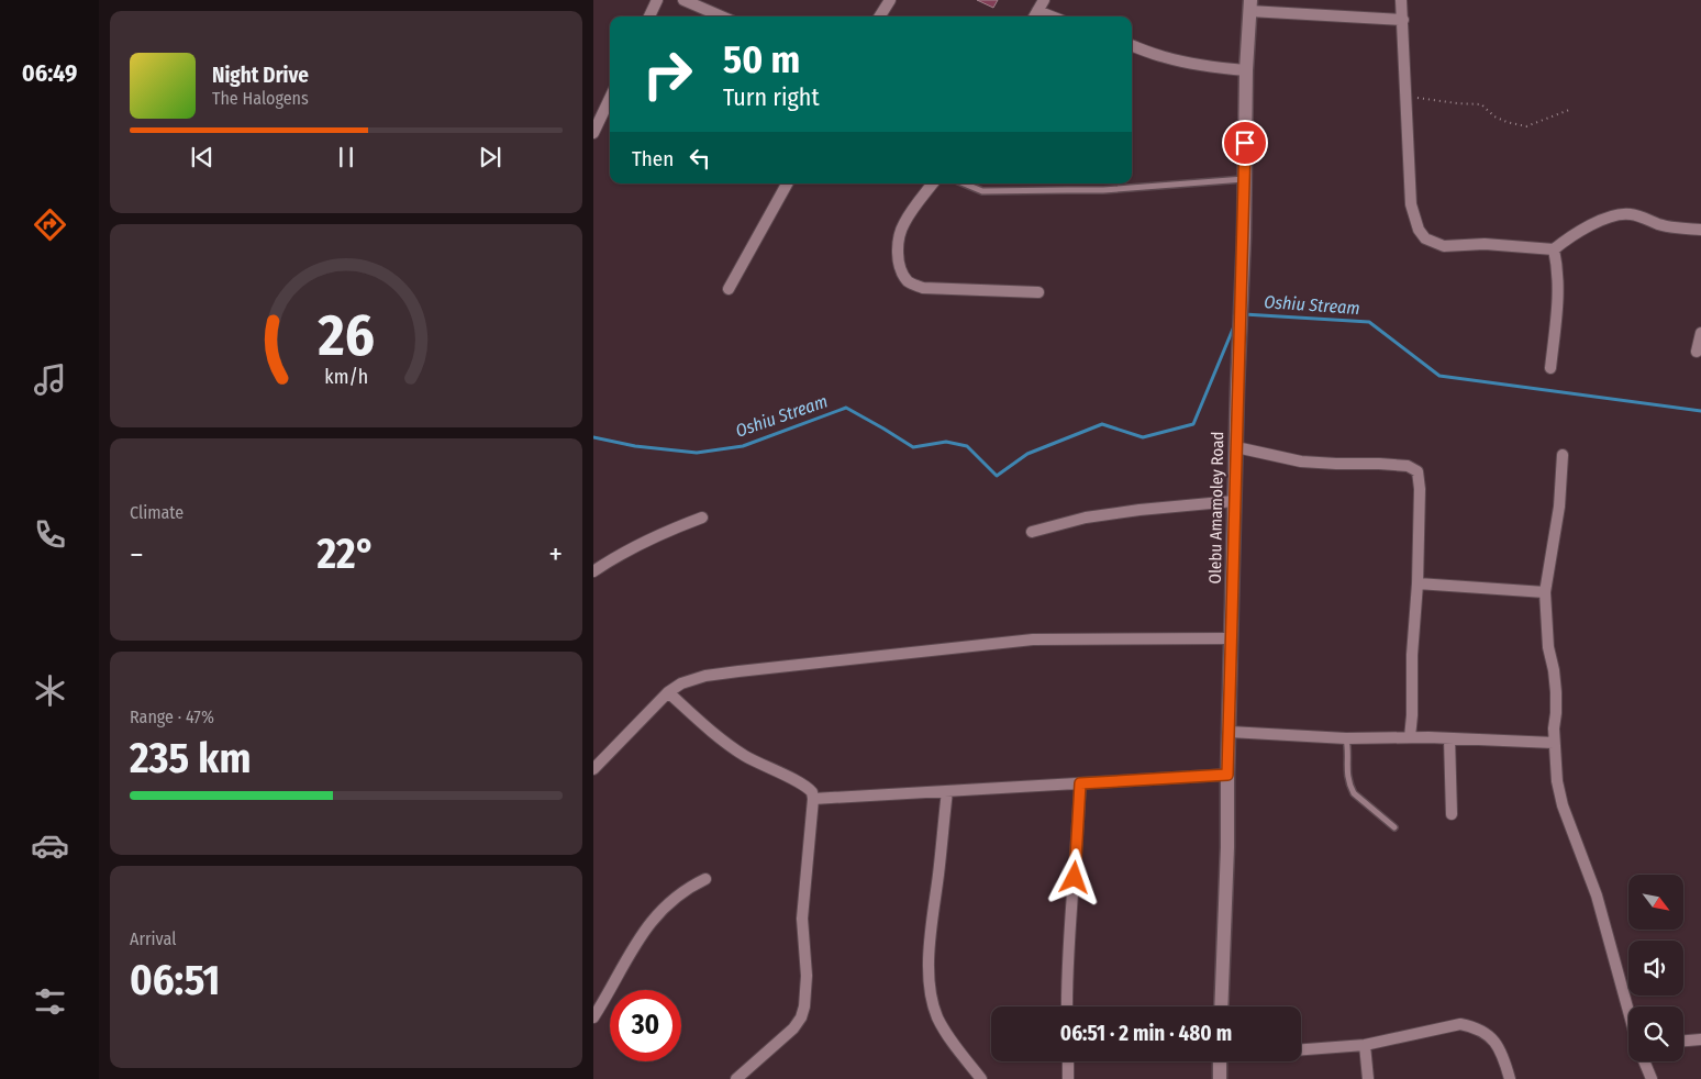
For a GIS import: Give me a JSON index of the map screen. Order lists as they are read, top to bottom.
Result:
{
  "streets": {
    "street": ["Olebu Amamoley Road"]
  },
  "water": ["Oshiu Stream"],
  "north": "bottom right",
  "page": {
    "tabs": "06:49",
    "turn": ["50 m", "Turn right"],
    "song": ["Night Drive", "The Halogens"],
    "then": "Then",
    "tile": [
      "Climate",
      ["Range · 47%", "235 km"],
      ["Arrival", "06:51"]
    ],
    "heat": ["−", "22°", "+"],
    "limit": "30",
    "trip": "06:51 · 2 min · 480 m",
    "gauge": ["26", "km/h"]
  }
}
